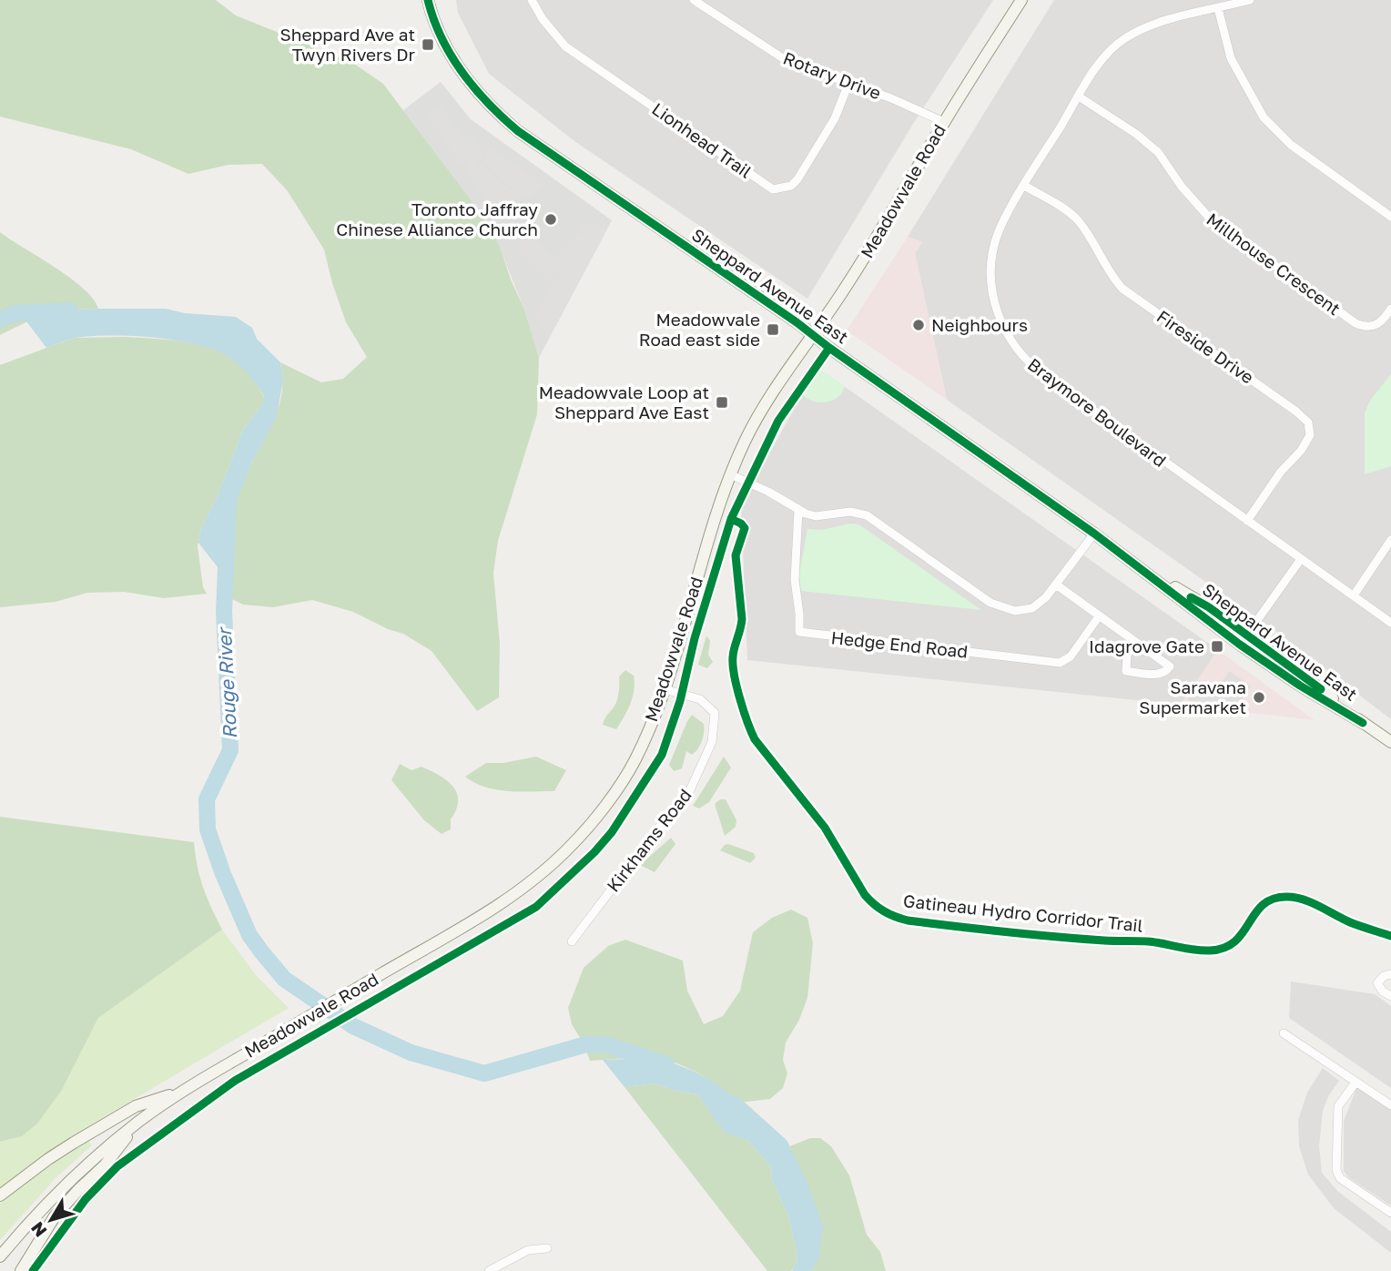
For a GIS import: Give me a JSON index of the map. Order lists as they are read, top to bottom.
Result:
{
  "streets": {
    "main road": ["Meadowvale Road", "Sheppard Avenue East"],
    "street": [
      "Rotary Drive",
      "Lionhead Trail",
      "Millhouse Crescent",
      "Fireside Drive",
      "Braymore Boulevard",
      "Hedge End Road",
      "Kirkhams Road"
    ],
    "cycle path": ["Gatineau Hydro Corridor Trail"]
  },
  "crossings": [
    ["Rotary Drive", "Lionhead Trail"],
    ["Rotary Drive", "Meadowvale Road"],
    ["Meadowvale Road", "Sheppard Avenue East"],
    ["Meadowvale Road", "Kirkhams Road"],
    ["Millhouse Crescent", "Braymore Boulevard"],
    ["Fireside Drive", "Braymore Boulevard"]
  ],
  "water": ["Rouge River"],
  "places": {
    "transit": [
      "Sheppard Ave at Twyn Rivers Dr",
      "Meadowvale Road east side",
      "Meadowvale Loop at Sheppard Ave East",
      "Idagrove Gate"
    ],
    "other": ["Toronto Jaffray Chinese Alliance Church", "Neighbours", "Saravana Supermarket"]
  },
  "north": "bottom left"
}
